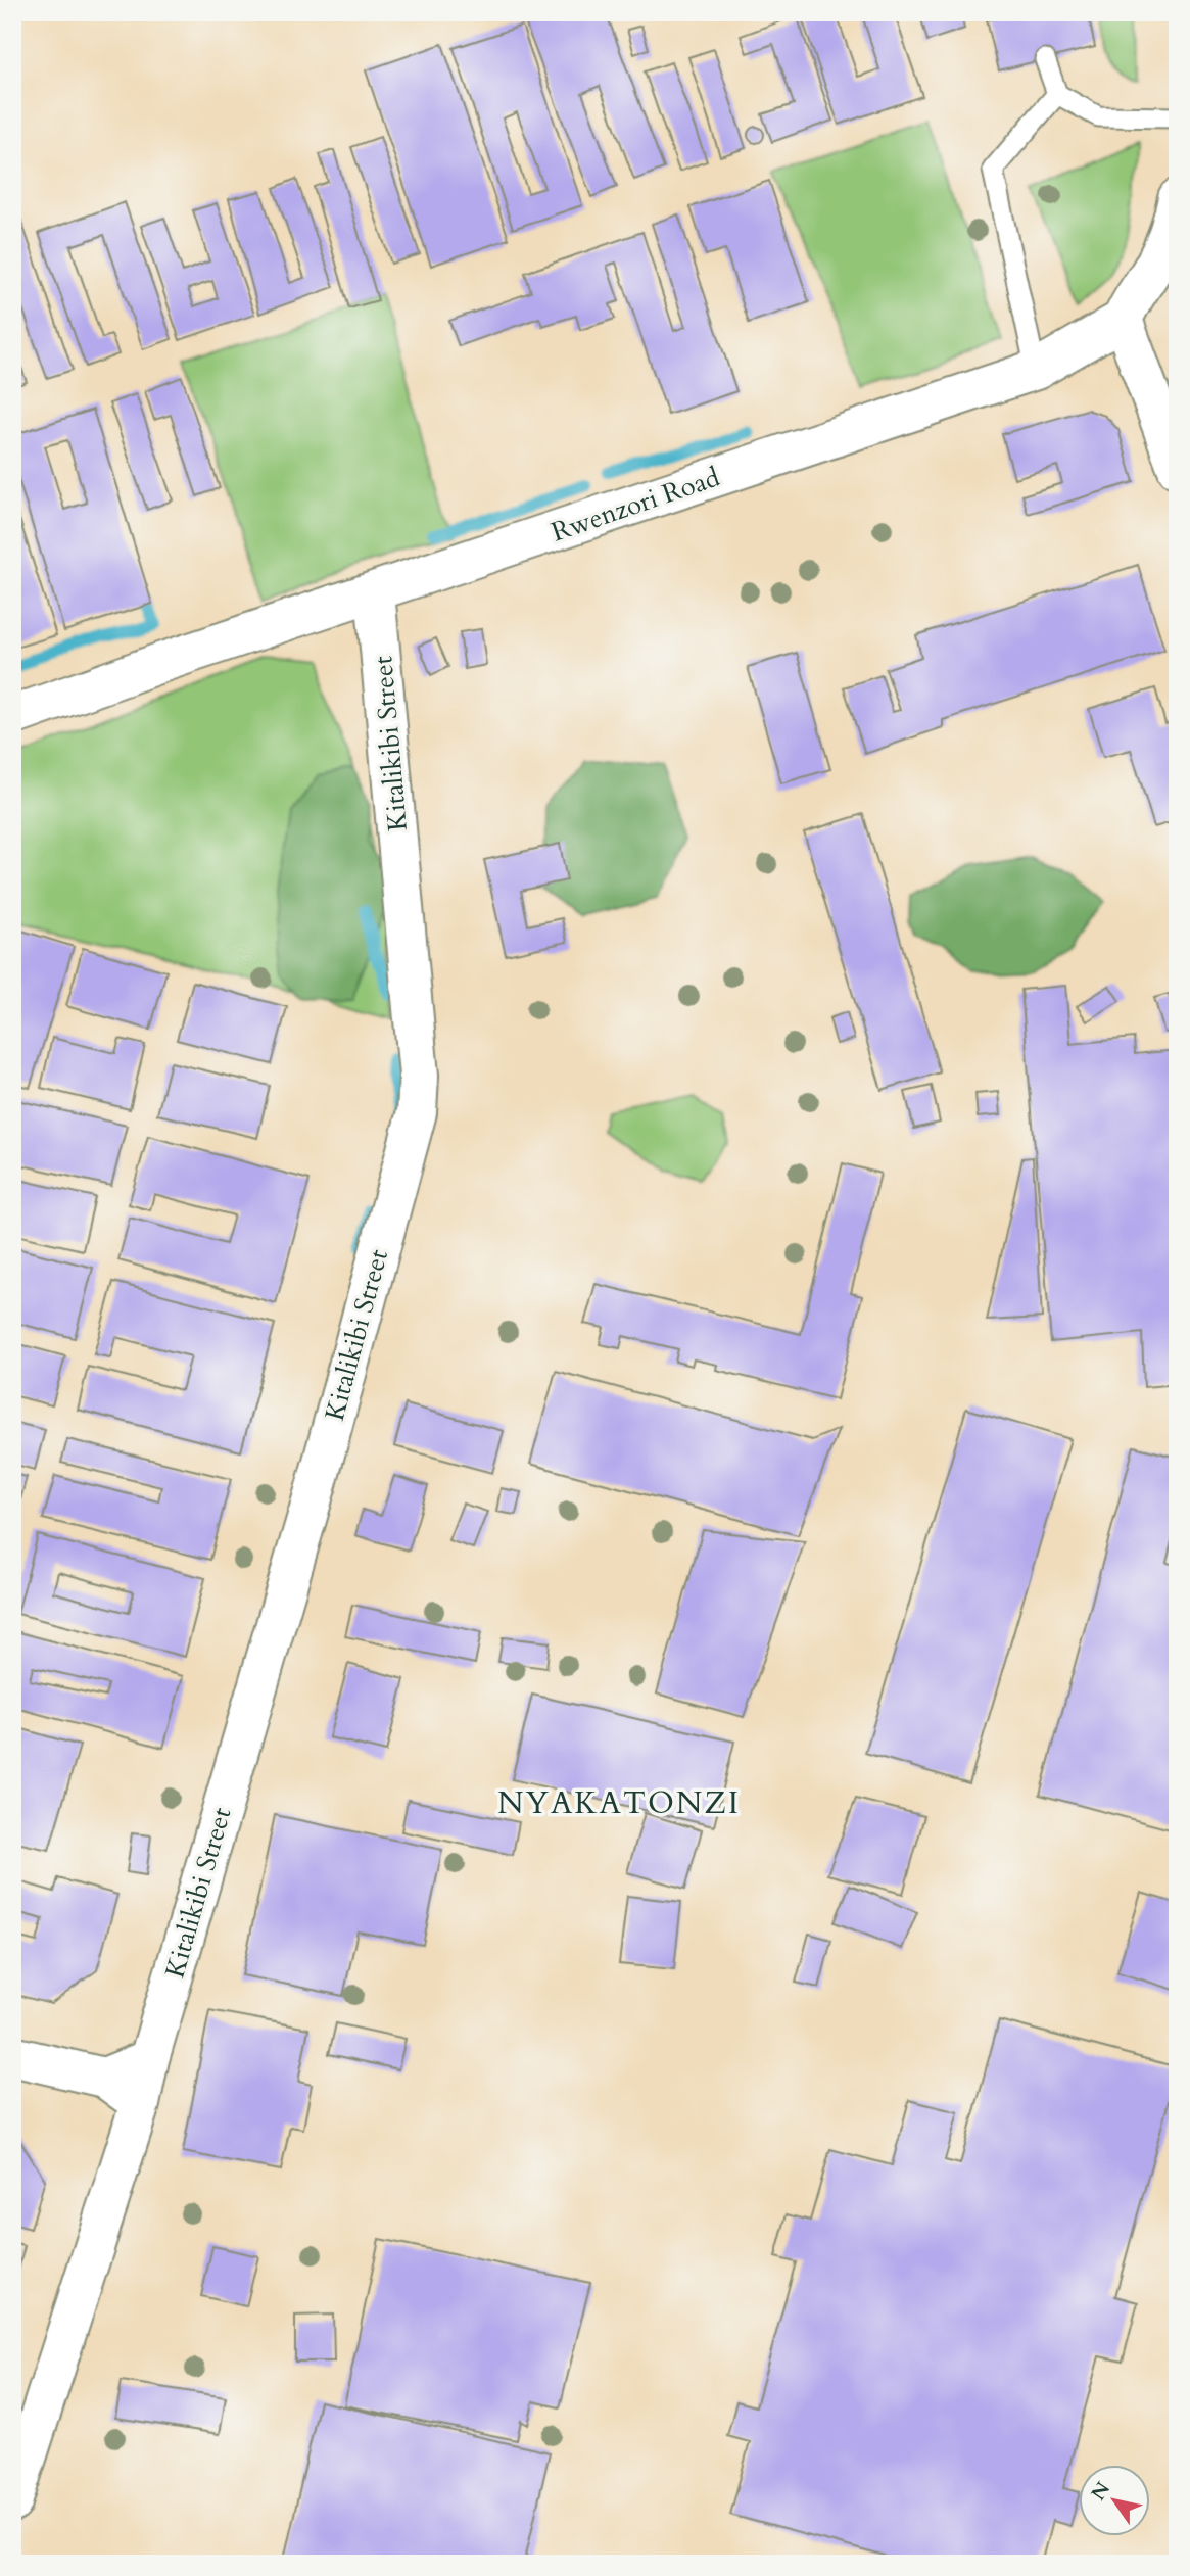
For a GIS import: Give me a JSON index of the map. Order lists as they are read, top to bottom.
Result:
{
  "streets": {
    "street": ["Rwenzori Road", "Kitalikibi Street"]
  },
  "crossings": [
    ["Rwenzori Road", "Kitalikibi Street"]
  ],
  "districts": ["NYAKATONZI"],
  "north": "top left"
}
